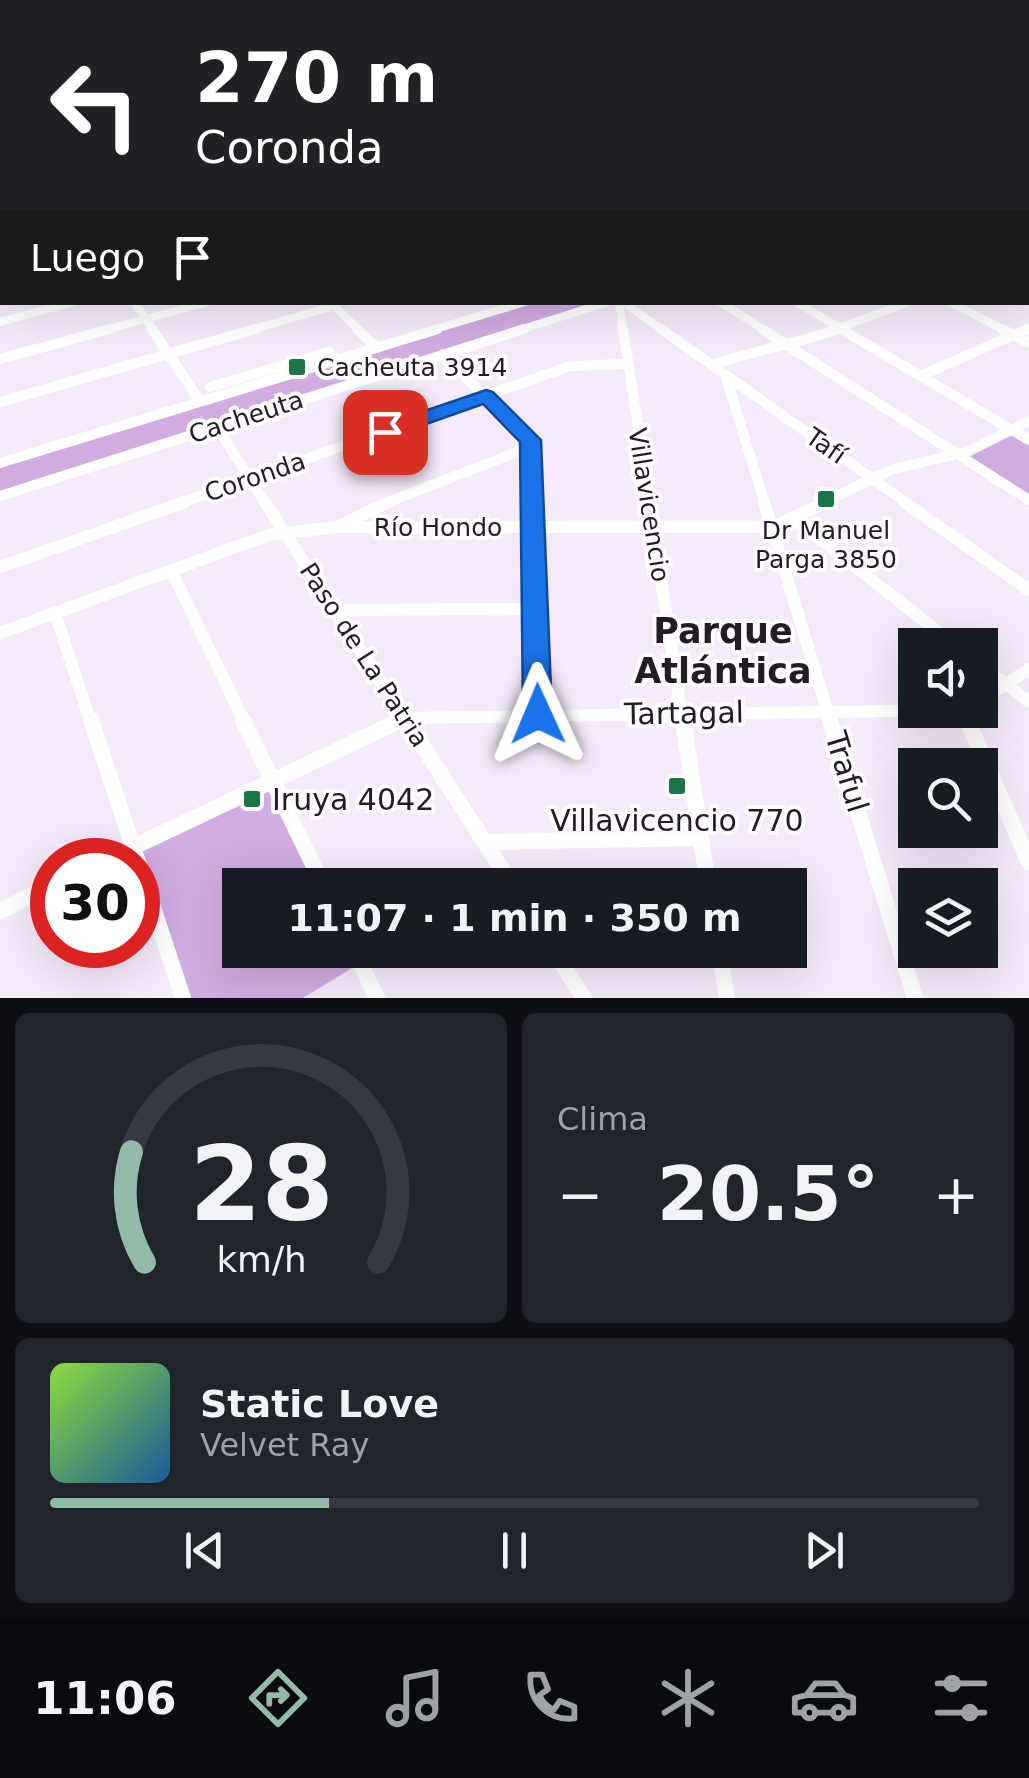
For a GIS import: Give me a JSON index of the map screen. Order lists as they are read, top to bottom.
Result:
{
  "streets": {
    "street": [
      "Cacheuta",
      "Tafí",
      "Coronda",
      "Villavicencio",
      "Río Hondo",
      "Paso de La Patria",
      "Tartagal",
      "Traful"
    ]
  },
  "crossings": [
    ["Cacheuta", "Paso de La Patria"],
    ["Tafí", "Traful"],
    ["Coronda", "Villavicencio"],
    ["Coronda", "Paso de La Patria"],
    ["Villavicencio", "Río Hondo"],
    ["Villavicencio", "Tartagal"],
    ["Río Hondo", "Paso de La Patria"],
    ["Río Hondo", "Traful"],
    ["Paso de La Patria", "Tartagal"],
    ["Tartagal", "Traful"]
  ],
  "districts": ["Parque Atlántica"],
  "places": {
    "transit": [
      "Cacheuta 3914",
      "Dr Manuel Parga 3850",
      "Villavicencio 770",
      "Iruya 4042"
    ]
  },
  "page": {
    "turn": ["270 m", "Coronda"],
    "then": "Luego",
    "limit": "30",
    "trip": "11:07 · 1 min · 350 m",
    "tile": "Clima",
    "heat": ["−", "20.5°", "+"],
    "song": ["Static Love", "Velvet Ray"],
    "tabs": "11:06",
    "gauge": ["28", "km/h"]
  }
}
